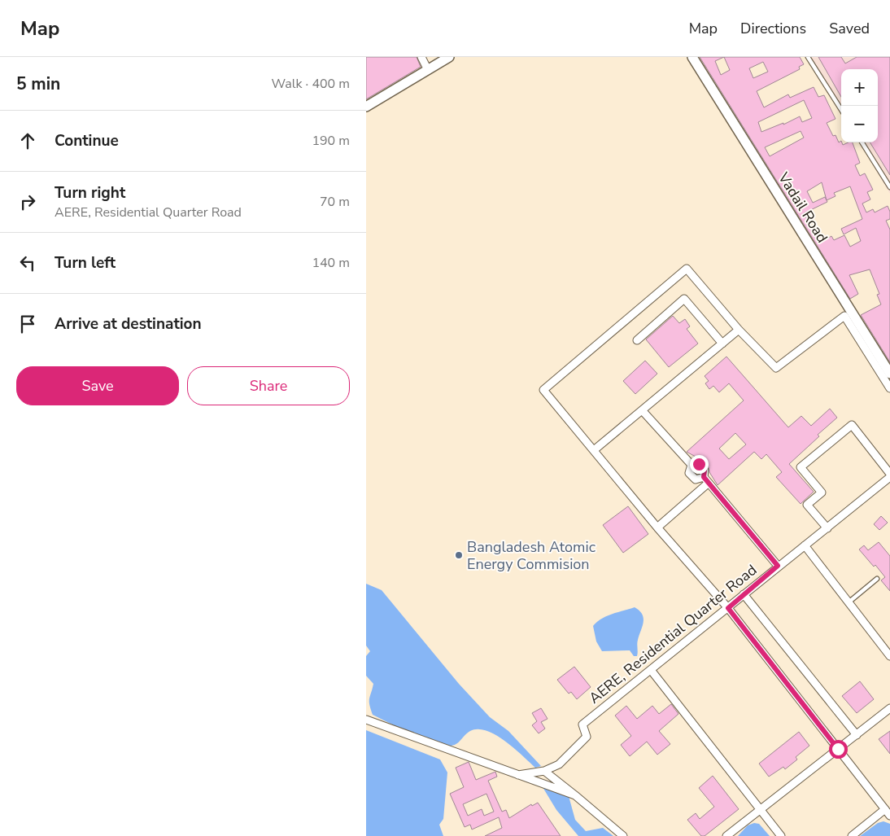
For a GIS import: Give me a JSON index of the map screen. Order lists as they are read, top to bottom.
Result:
{
  "streets": {
    "street": ["Vadail Road", "AERE, Residential Quarter Road"]
  },
  "places": ["Bangladesh Atomic Energy Commision"],
  "page": {
    "header": "Map",
    "nav": ["Map", "Directions", "Saved"],
    "heading": ["5 min", "Walk · 400 m"],
    "map_buttons": ["+", "−"],
    "list": [
      ["Continue", "190 m"],
      ["Turn right", "AERE, Residential Quarter Road", "70 m"],
      ["Turn left", "140 m"],
      "Arrive at destination"
    ],
    "buttons": ["Save", "Share"]
  }
}
